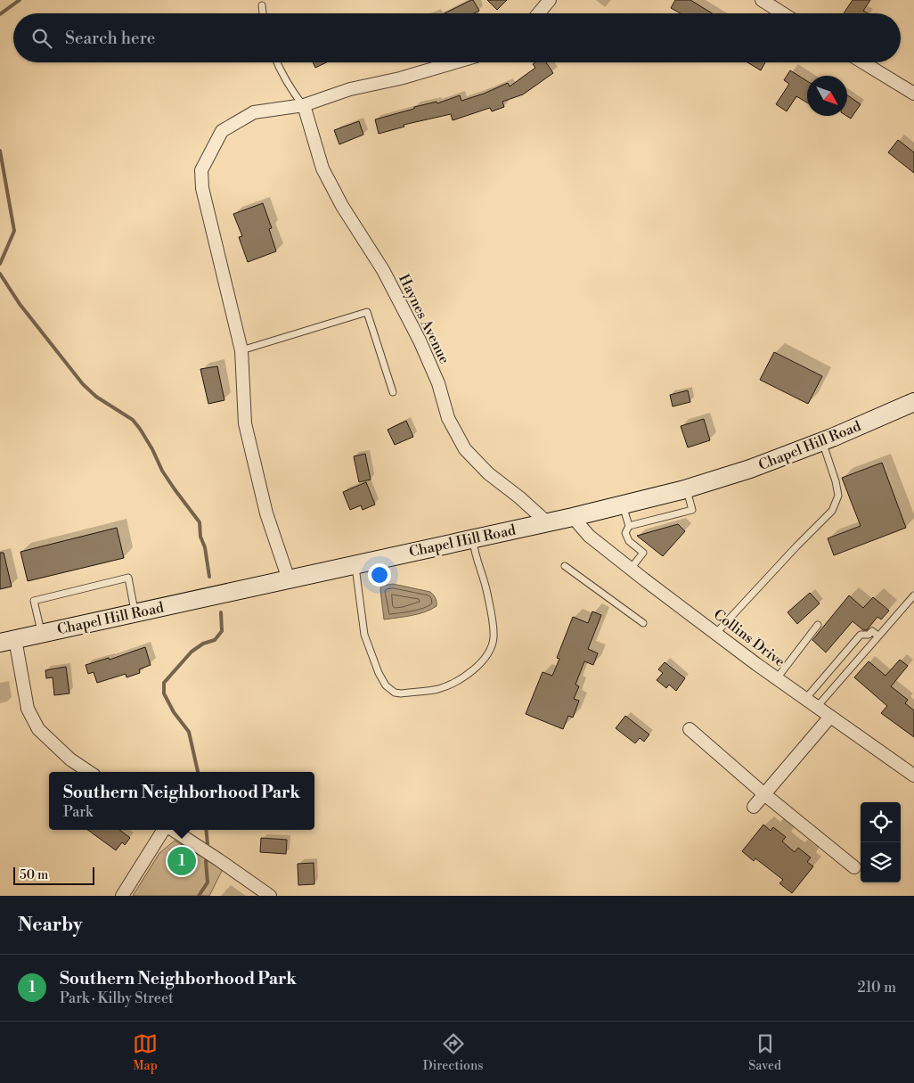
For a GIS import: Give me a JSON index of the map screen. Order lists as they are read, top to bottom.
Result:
{
  "streets": {
    "main road": ["Chapel Hill Road"],
    "street": ["Haynes Avenue", "Collins Drive"]
  },
  "crossings": [
    ["Haynes Avenue", "Chapel Hill Road"],
    ["Chapel Hill Road", "Collins Drive"]
  ],
  "scale_bar": "50 m",
  "north": "bottom right",
  "page": {
    "search": "Search here",
    "popup": ["Southern Neighborhood Park", "Park"],
    "pins": "1",
    "scale": "50 m",
    "heading": "Nearby",
    "list": [
      {
        "mark": "1",
        "name": "Southern Neighborhood Park",
        "note": "Park · Kilby Street",
        "value": "210 m"
      }
    ],
    "nav": ["Map", "Directions", "Saved"]
  }
}
